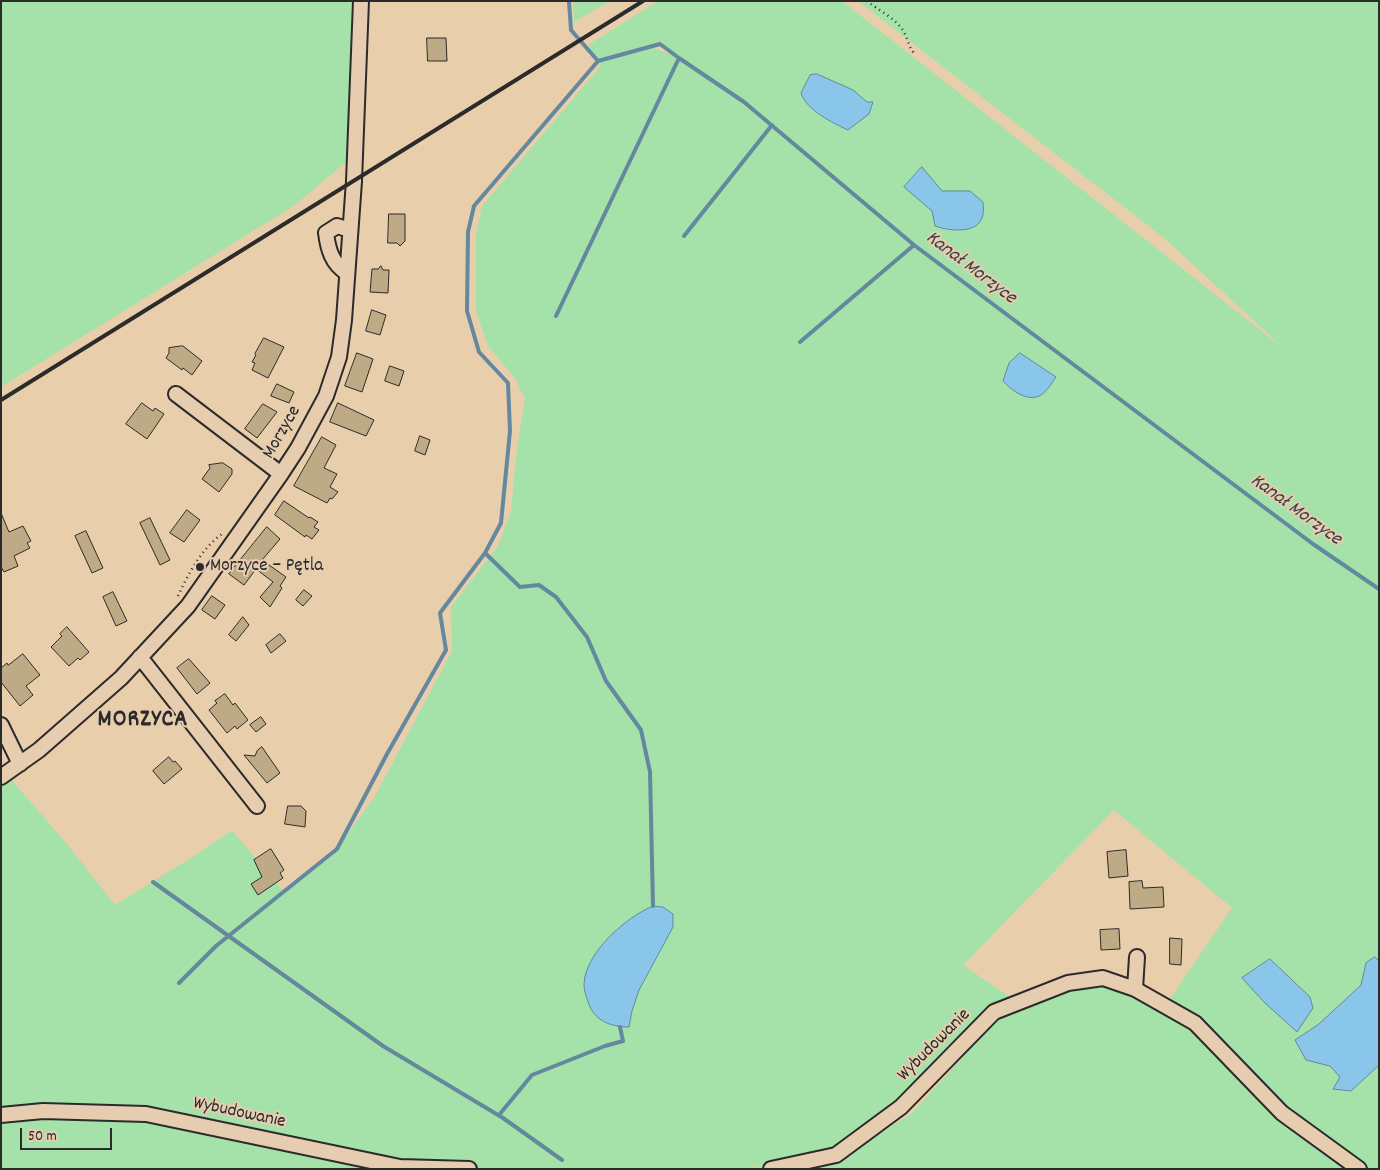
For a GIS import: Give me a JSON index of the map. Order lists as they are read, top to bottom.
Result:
{
  "streets": {
    "street": ["Morzyce", "Wybudowanie"]
  },
  "districts": ["MORZYCA"],
  "water": ["Kanał Morzyce"],
  "places": ["Morzyce – Pętla"],
  "scale_bar": "50 m"
}
